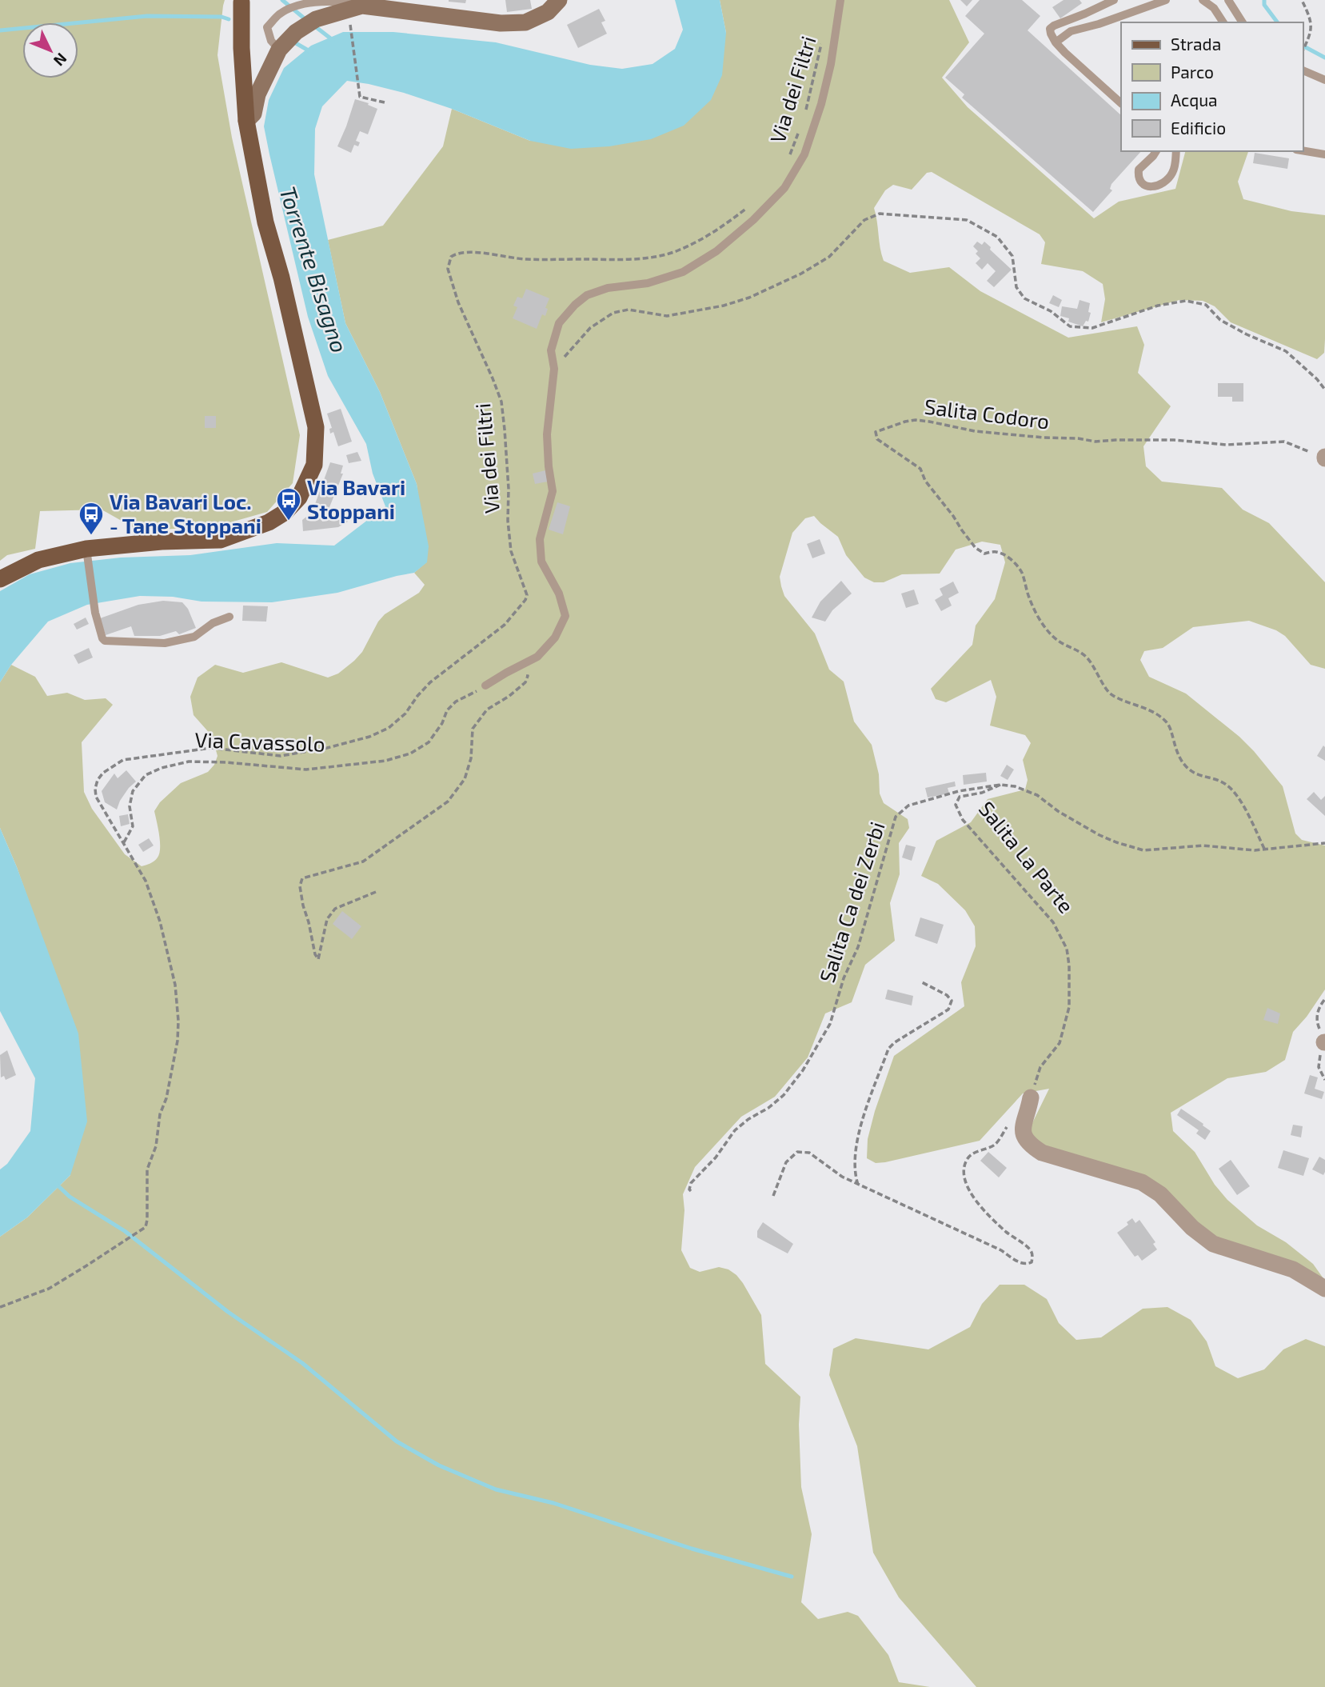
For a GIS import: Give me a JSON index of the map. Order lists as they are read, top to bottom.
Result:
{
  "streets": {
    "path": [
      "Via dei Filtri",
      "Salita Codoro",
      "Via Cavassolo",
      "Salita La Parte",
      "Salita Ca dei Zerbi"
    ]
  },
  "crossings": [
    ["Via dei Filtri", "Via Cavassolo"],
    ["Salita Codoro", "Salita Ca dei Zerbi"],
    ["Salita La Parte", "Salita Ca dei Zerbi"]
  ],
  "water": ["Torrente Bisagno"],
  "places": {
    "bus stop": ["Via Bavari Stoppani", "Via Bavari Loc. - Tane Stoppani"]
  },
  "legend": [
    "Strada",
    "Parco",
    "Acqua",
    "Edificio"
  ],
  "north": "bottom right"
}
